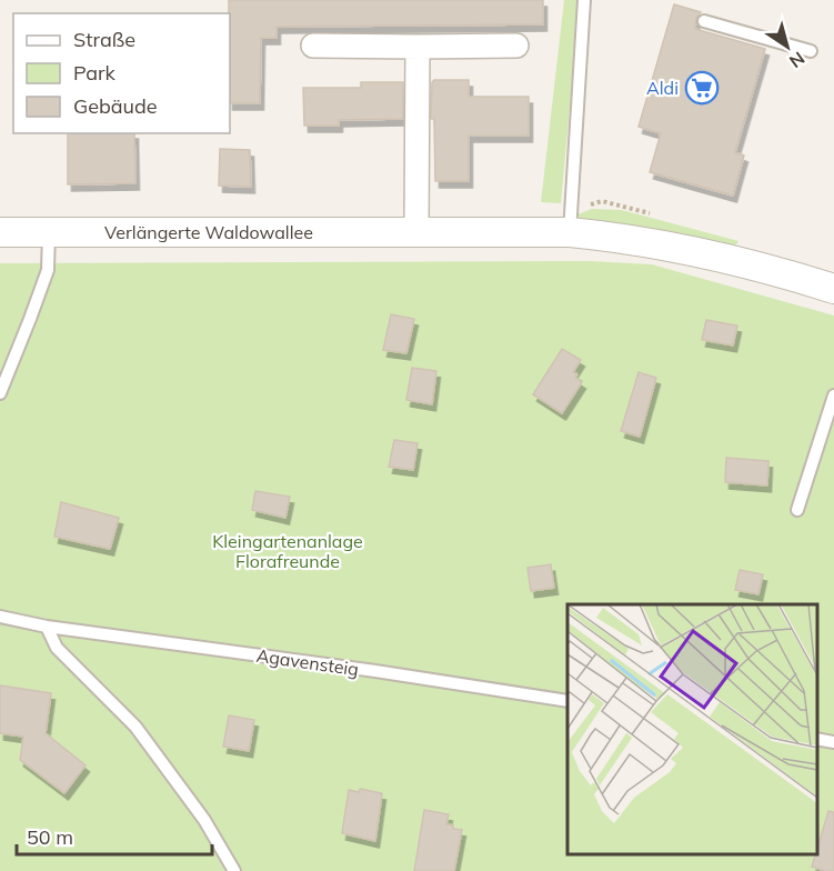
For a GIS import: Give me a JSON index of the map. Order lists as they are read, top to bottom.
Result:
{
  "streets": {
    "street": ["Verlängerte Waldowallee"],
    "lane": ["Agavensteig"]
  },
  "parks": ["Kleingartenanlage Florafreunde"],
  "places": {
    "supermarket": ["Aldi"]
  },
  "legend": ["Straße", "Park", "Gebäude"],
  "scale_bar": "50 m",
  "north": "bottom right"
}
